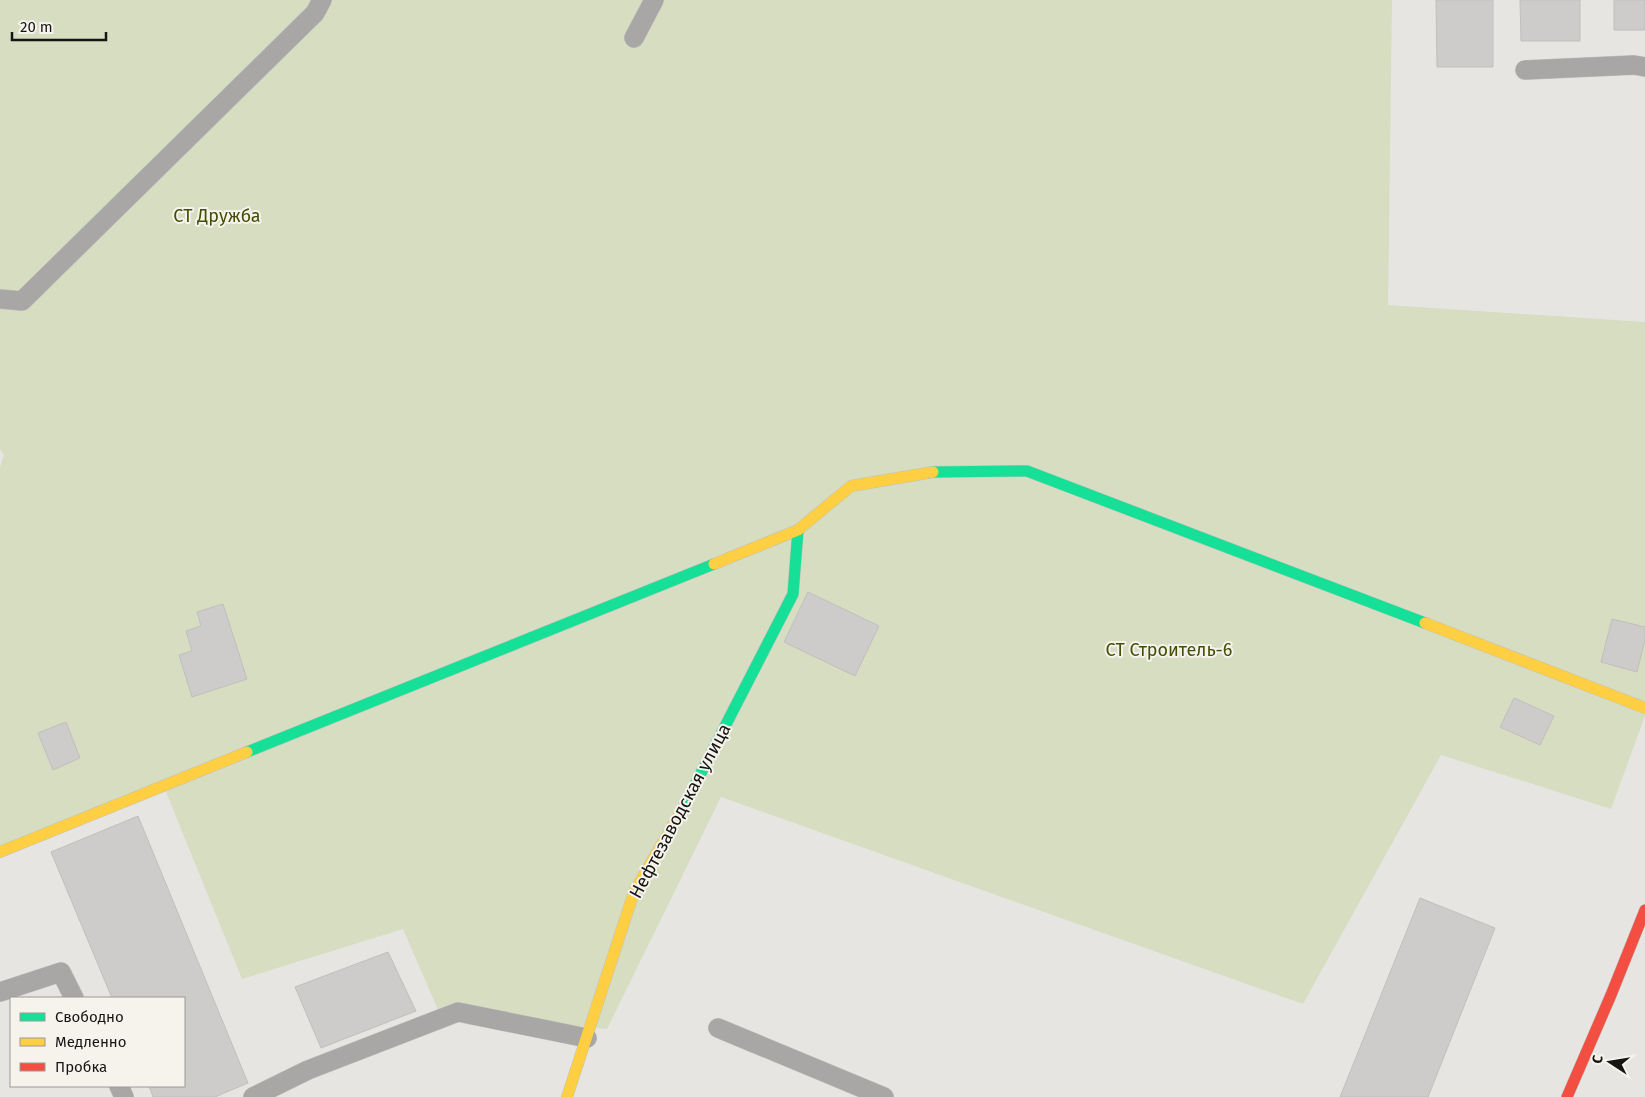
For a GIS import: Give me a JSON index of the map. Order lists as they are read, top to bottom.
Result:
{
  "streets": {
    "street": ["Нефтезаводская улица"]
  },
  "parks": ["СТ Дружба", "СТ Строитель-6"],
  "legend": ["Свободно", "Медленно", "Пробка"],
  "scale_bar": "20 m",
  "north": "left"
}
